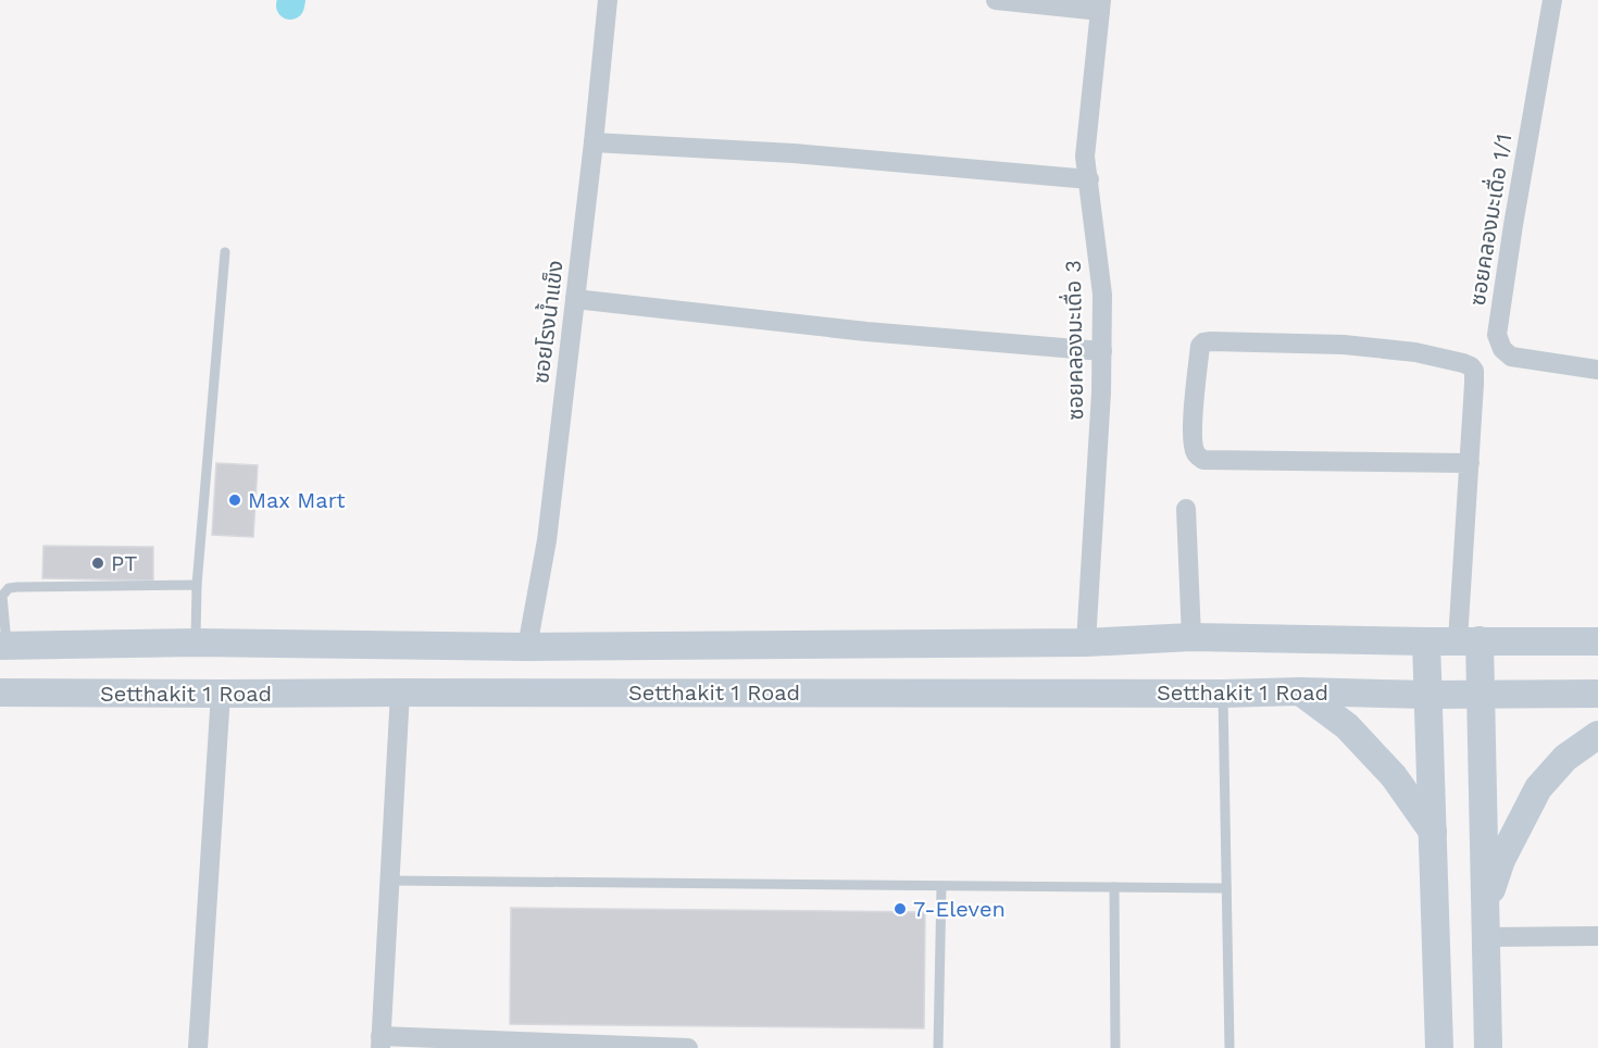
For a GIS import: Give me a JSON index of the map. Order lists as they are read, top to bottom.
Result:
{
  "streets": {
    "main road": ["Setthakit 1 Road"],
    "street": ["ซอยคลองมะเดื่อ 1/1", "ซอยโรงน้ำแข็ง", "ซอยคลองมะเดื่อ 3"]
  },
  "places": ["Max Mart", "PT", "7-Eleven"]
}
